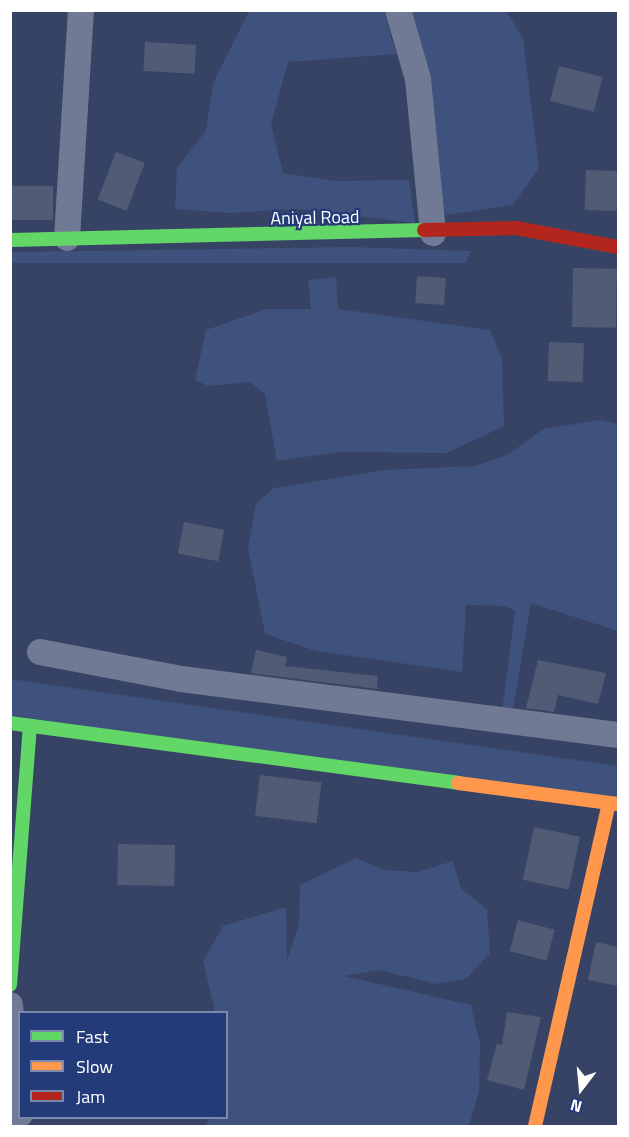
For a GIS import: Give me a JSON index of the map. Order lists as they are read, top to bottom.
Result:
{
  "streets": {
    "street": ["Aniyal Road"]
  },
  "legend": ["Fast", "Slow", "Jam"],
  "north": "bottom"
}
